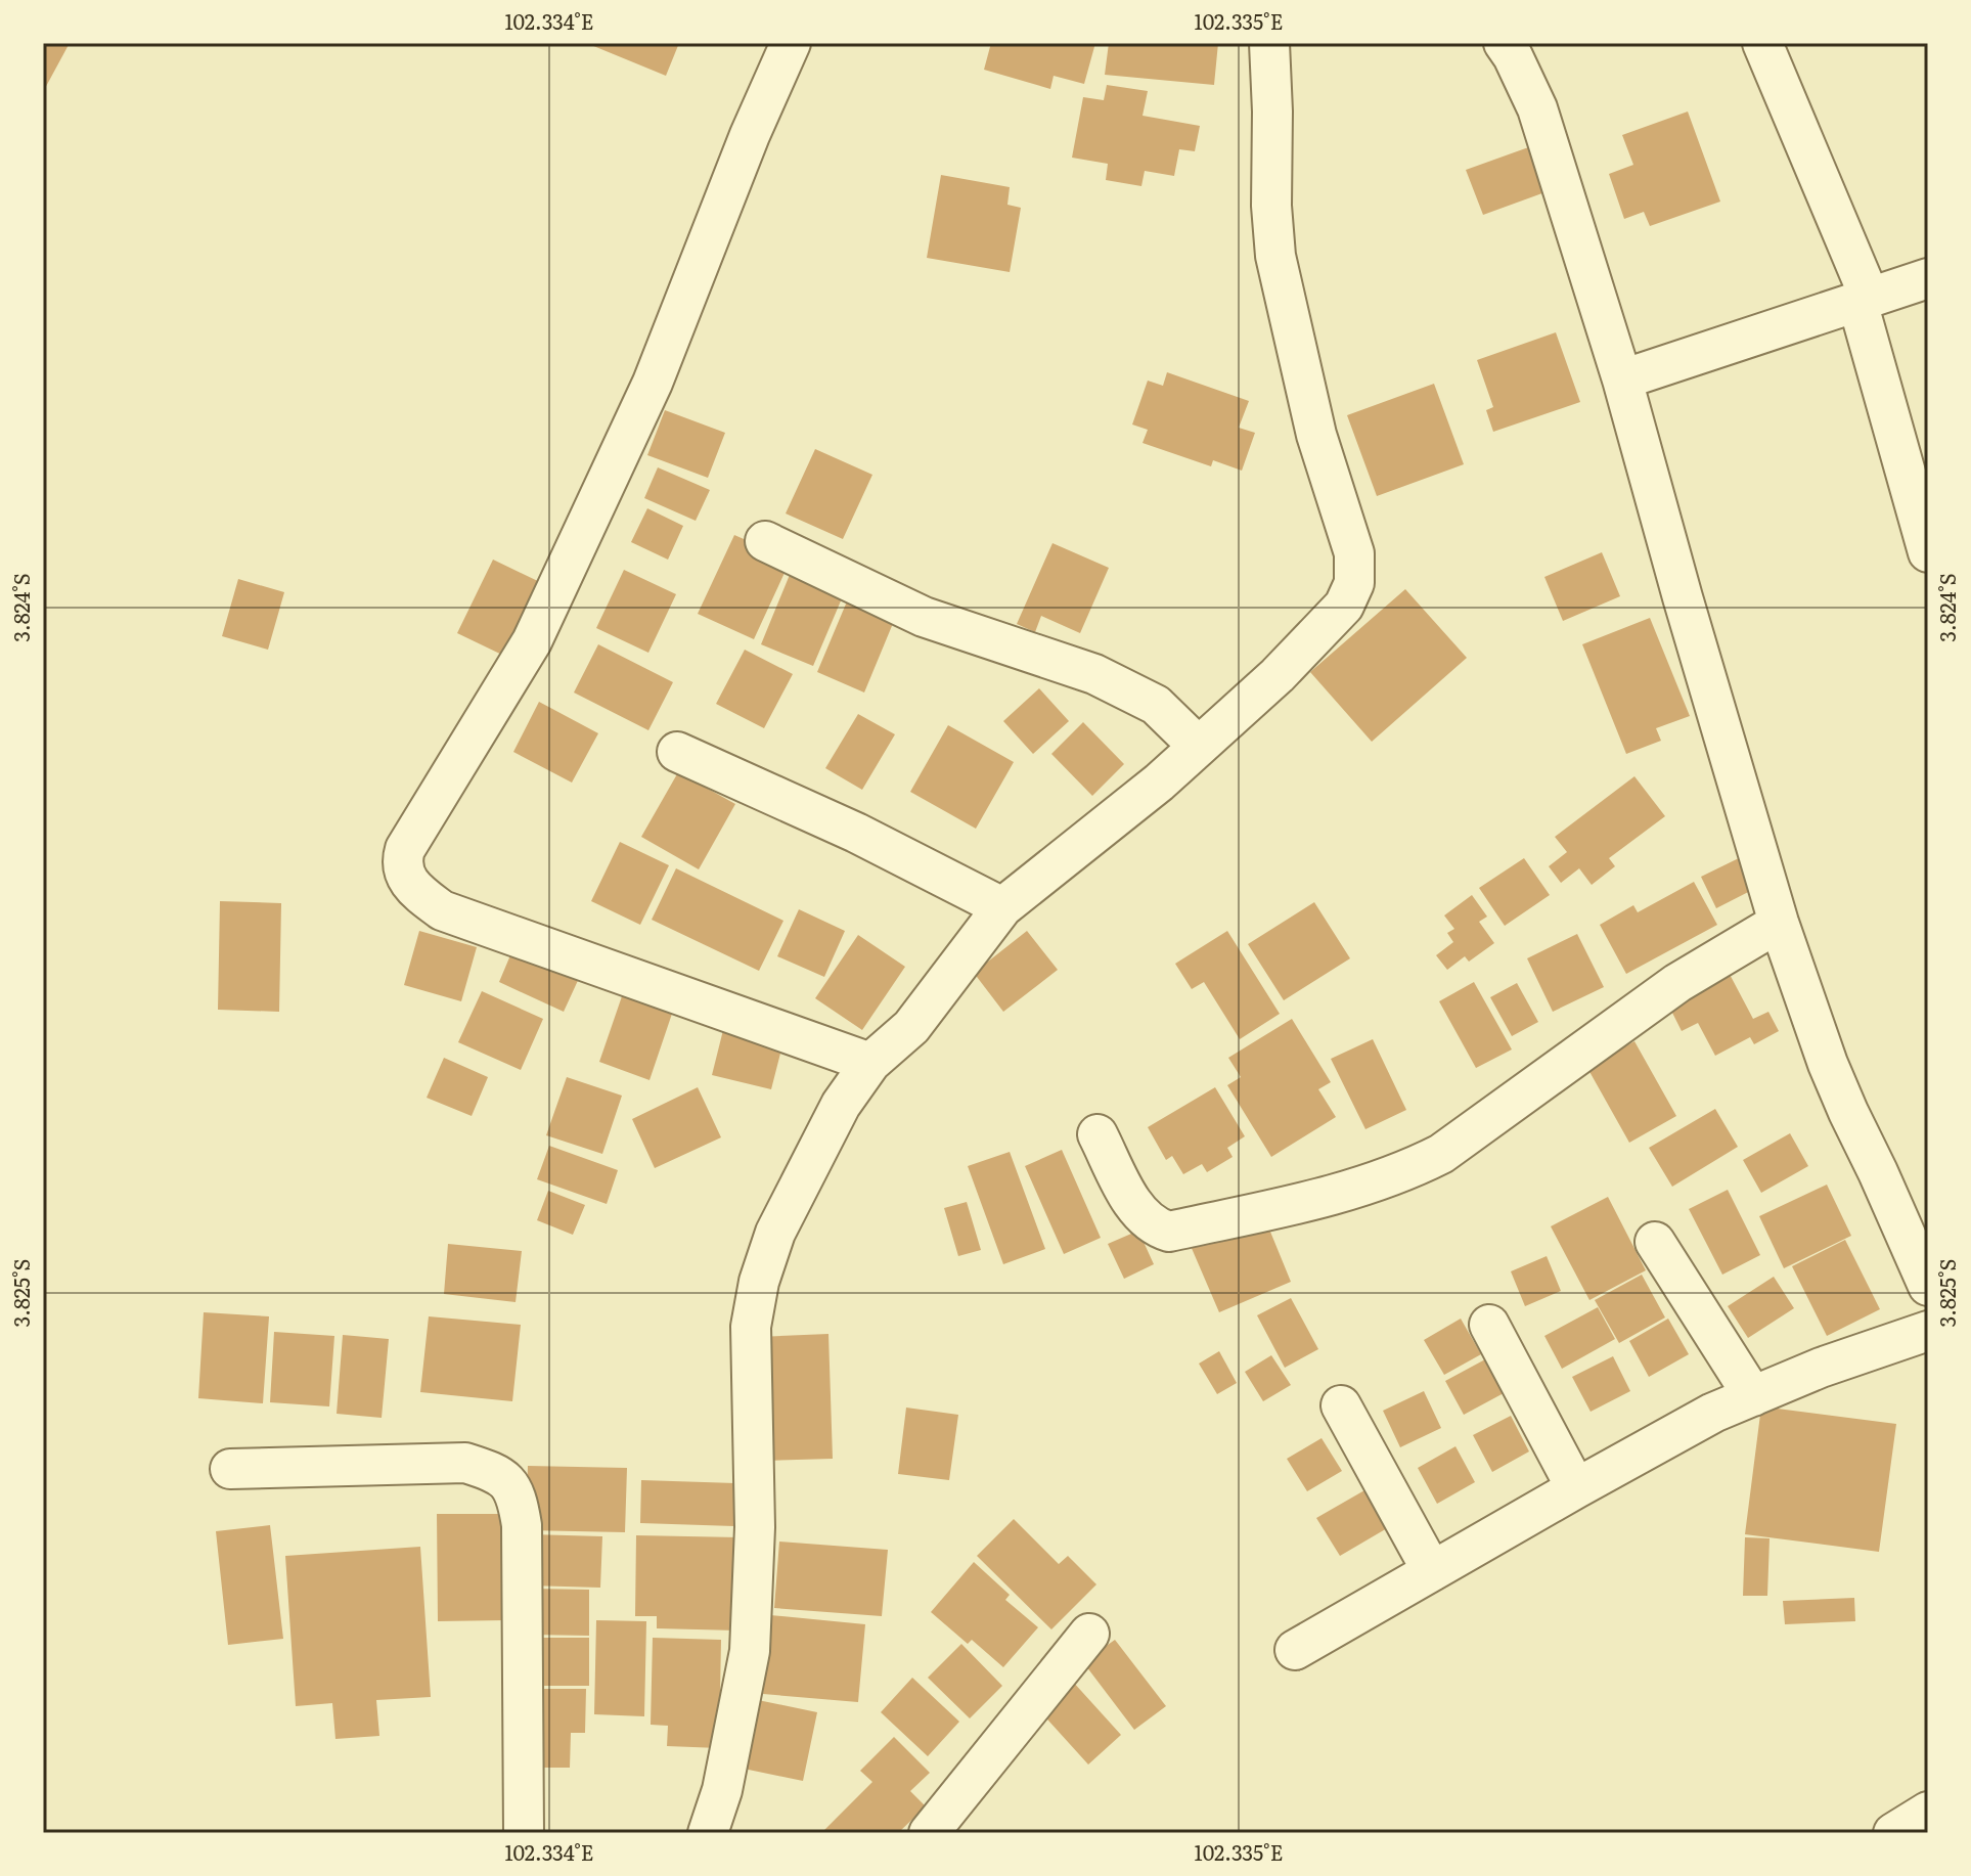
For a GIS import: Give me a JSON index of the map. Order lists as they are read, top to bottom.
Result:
{
  "coordinates": [
    "102.334°E",
    "102.335°E",
    "3.824°S",
    "3.825°S"
  ]
}
